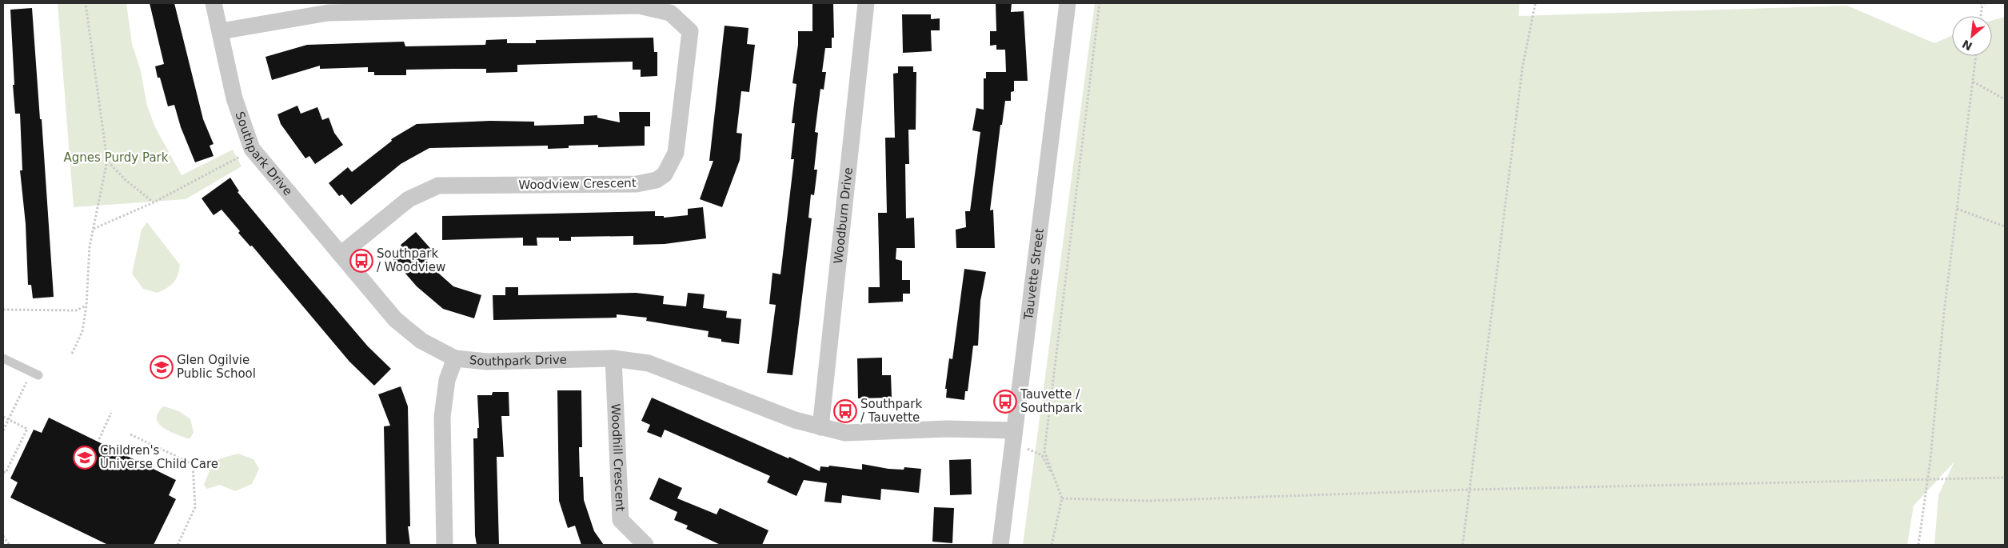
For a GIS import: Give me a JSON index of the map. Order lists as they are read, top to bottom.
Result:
{
  "streets": {
    "street": [
      "Southpark Drive",
      "Woodview Crescent",
      "Woodburn Drive",
      "Tauvette Street",
      "Woodhill Crescent"
    ]
  },
  "crossings": [
    ["Southpark Drive", "Woodview Crescent"],
    ["Southpark Drive", "Woodburn Drive"],
    ["Southpark Drive", "Tauvette Street"],
    ["Southpark Drive", "Woodhill Crescent"]
  ],
  "parks": ["Agnes Purdy Park"],
  "places": {
    "bus stop": ["Southpark / Woodview", "Tauvette / Southpark", "Southpark / Tauvette"],
    "school or university": ["Glen Ogilvie Public School", "Children's Universe Child Care"]
  },
  "north": "bottom left"
}
